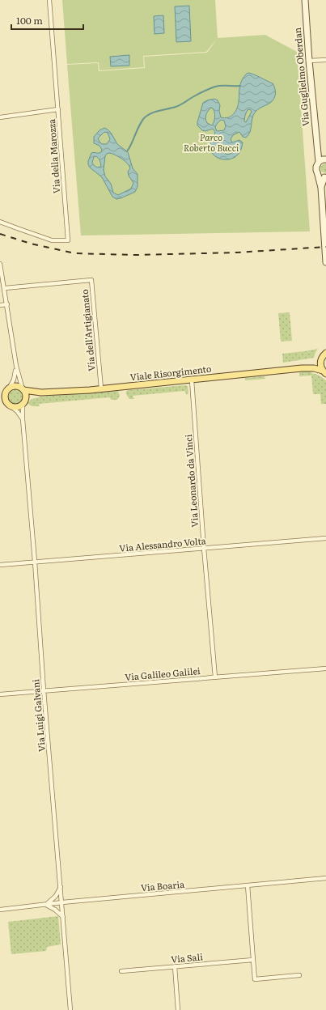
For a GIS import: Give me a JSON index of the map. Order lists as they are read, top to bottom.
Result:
{
  "streets": {
    "main road": ["Via Guglielmo Oberdan", "Viale Risorgimento"],
    "street": [
      "Via della Marozza",
      "Via dell'Artigianato",
      "Via Leonardo da Vinci",
      "Via Alessandro Volta",
      "Via Galileo Galilei",
      "Via Luigi Galvani",
      "Via Boaria",
      "Via Sali"
    ]
  },
  "crossings": [
    ["Via dell'Artigianato", "Viale Risorgimento"],
    ["Viale Risorgimento", "Via Leonardo da Vinci"],
    ["Viale Risorgimento", "Via Luigi Galvani"],
    ["Via Leonardo da Vinci", "Via Alessandro Volta"],
    ["Via Leonardo da Vinci", "Via Galileo Galilei"],
    ["Via Alessandro Volta", "Via Luigi Galvani"],
    ["Via Galileo Galilei", "Via Luigi Galvani"],
    ["Via Luigi Galvani", "Via Boaria"]
  ],
  "parks": ["Parco Roberto Bucci"],
  "scale_bar": "100 m"
}
